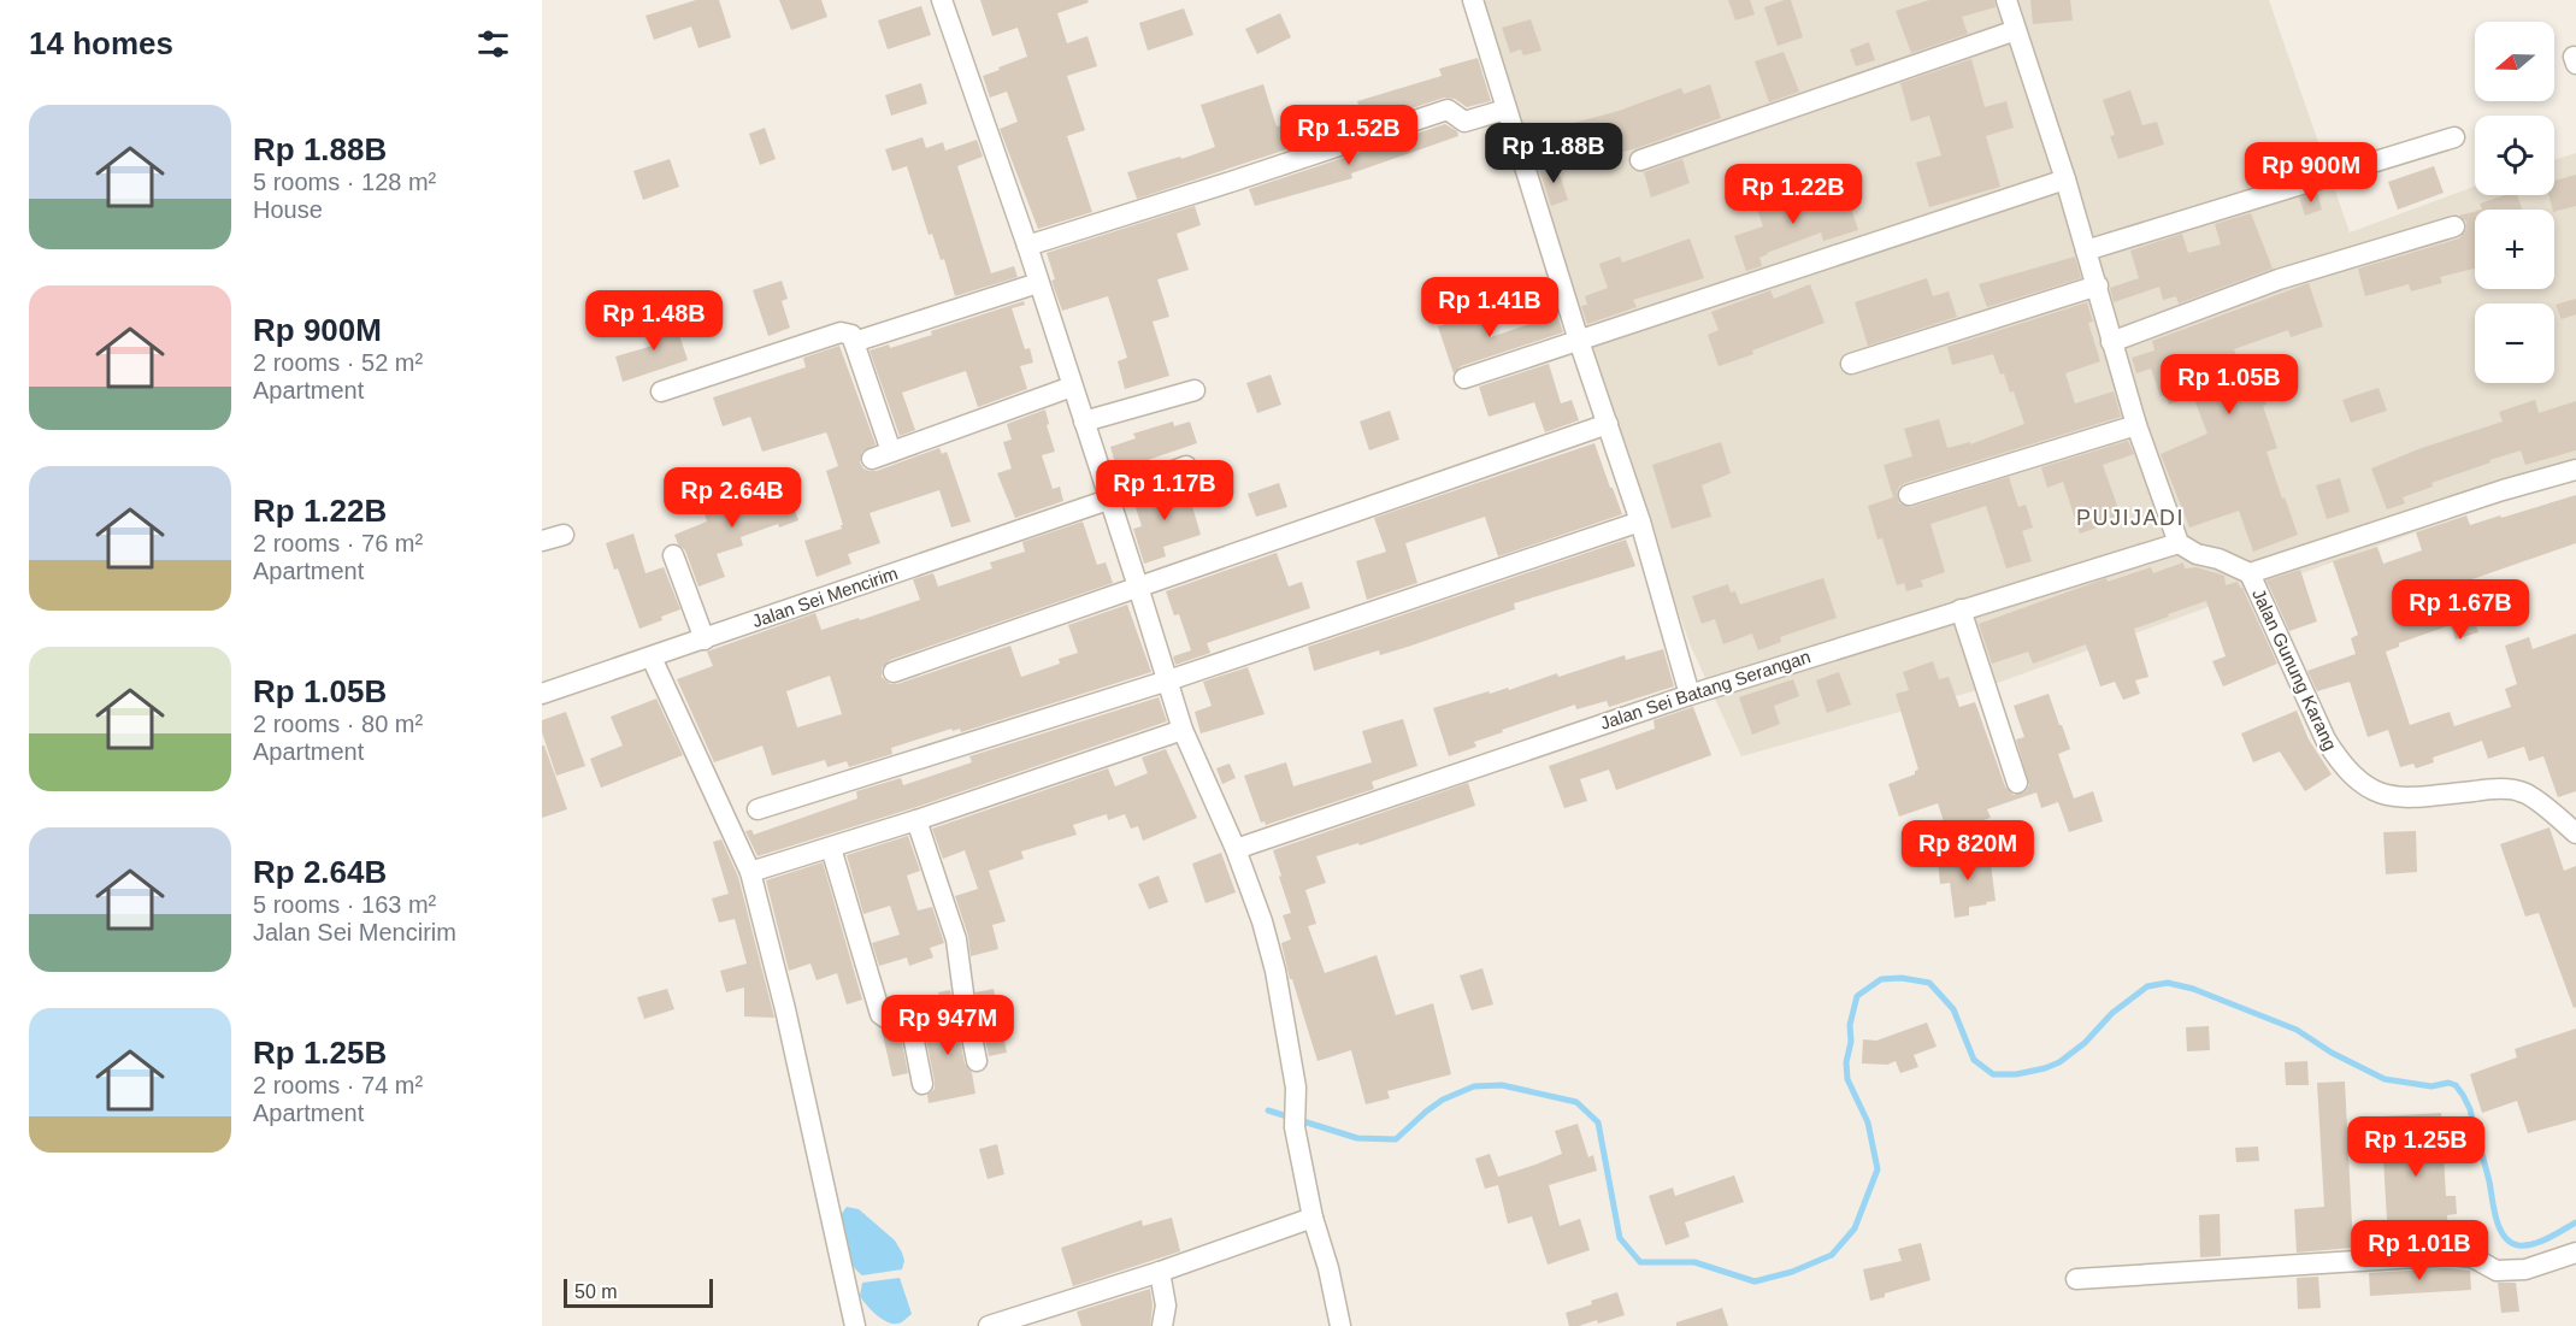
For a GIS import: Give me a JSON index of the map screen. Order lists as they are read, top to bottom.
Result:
{
  "streets": {
    "street": ["Jalan Sei Mencirim", "Jalan Gunung Karang", "Jalan Sei Batang Serangan"]
  },
  "districts": ["PUJIJADI"],
  "scale_bar": "50 m",
  "north": "left",
  "page": {
    "heading": "14 homes",
    "map_buttons": ["+", "−"],
    "list": [
      {
        "name": "Rp 1.88B",
        "note": "5 rooms · 128 m² · House"
      },
      {
        "name": "Rp 900M",
        "note": "2 rooms · 52 m² · Apartment"
      },
      {
        "name": "Rp 1.22B",
        "note": "2 rooms · 76 m² · Apartment"
      },
      {
        "name": "Rp 1.05B",
        "note": "2 rooms · 80 m² · Apartment"
      },
      {
        "name": "Rp 2.64B",
        "note": "5 rooms · 163 m² · Jalan Sei Mencirim"
      },
      {
        "name": "Rp 1.25B",
        "note": "2 rooms · 74 m² · Apartment"
      }
    ],
    "price": [
      "Rp 1.52B",
      "Rp 1.88B",
      "Rp 900M",
      "Rp 1.22B",
      "Rp 1.41B",
      "Rp 1.48B",
      "Rp 1.05B",
      "Rp 1.17B",
      "Rp 2.64B",
      "Rp 1.67B",
      "Rp 820M",
      "Rp 947M",
      "Rp 1.25B",
      "Rp 1.01B"
    ],
    "scale": "50 m"
  }
}
